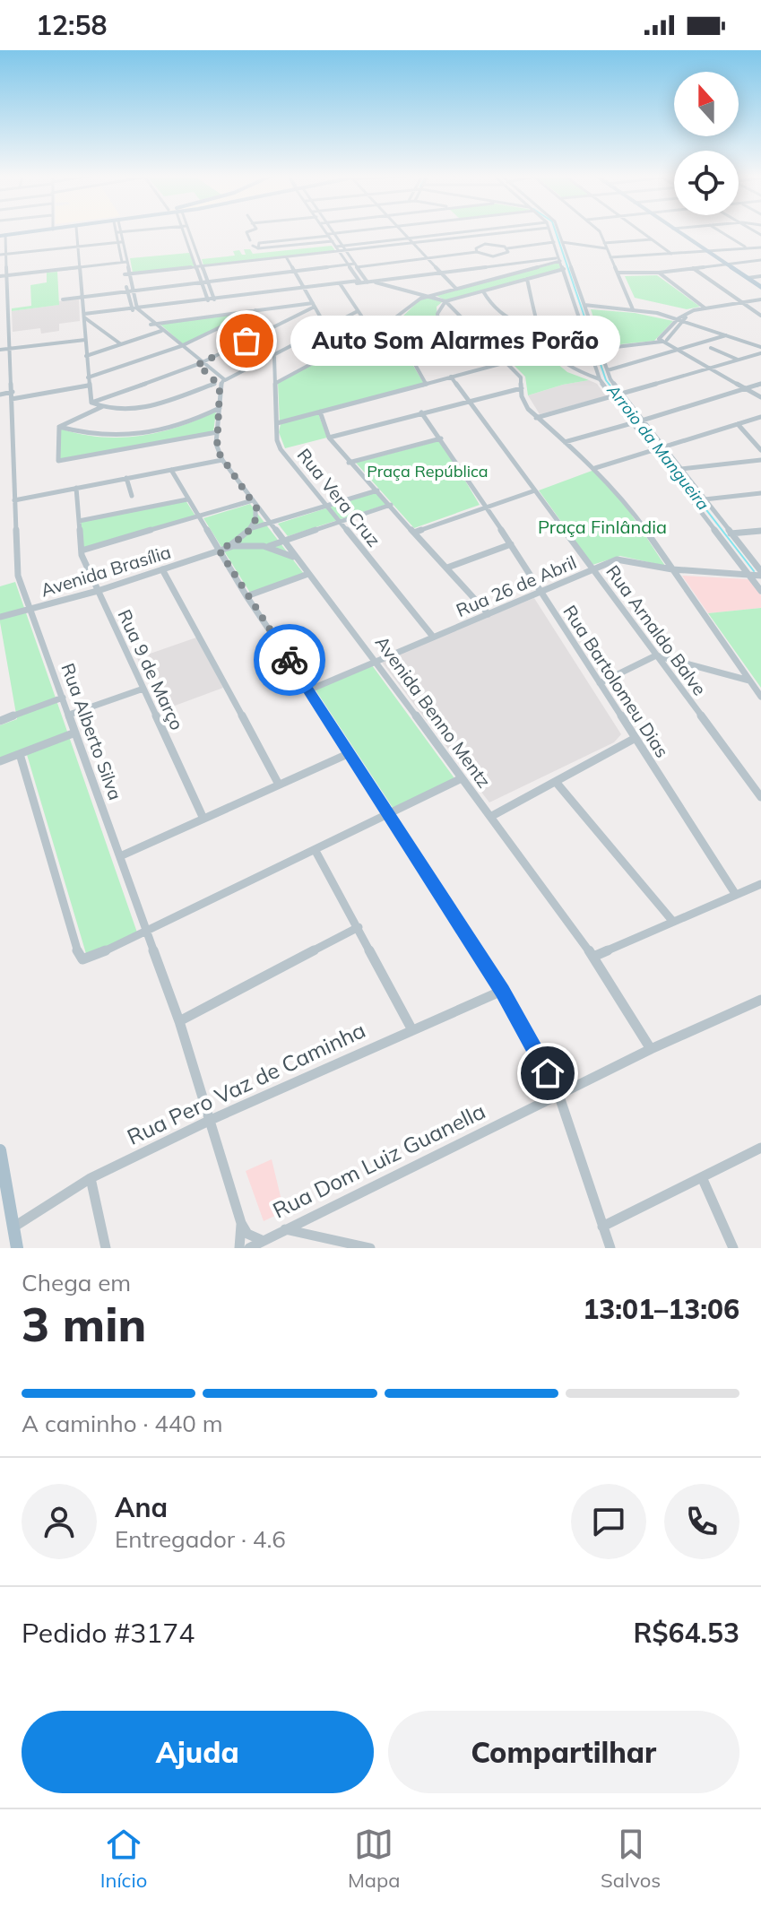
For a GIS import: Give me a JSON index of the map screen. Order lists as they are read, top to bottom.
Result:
{
  "streets": {
    "street": [
      "Rua Vera Cruz",
      "Avenida Brasília",
      "Rua 26 de Abril",
      "Rua Arnaldo Balve",
      "Rua 9 de Março",
      "Rua Bartolomeu Dias",
      "Avenida Benno Mentz",
      "Rua Alberto Silva",
      "Rua Pero Vaz de Caminha",
      "Rua Dom Luiz Guanella"
    ]
  },
  "crossings": [
    ["Rua Vera Cruz", "Avenida Brasília"],
    ["Rua Vera Cruz", "Rua 26 de Abril"],
    ["Avenida Brasília", "Rua 9 de Março"],
    ["Avenida Brasília", "Avenida Benno Mentz"],
    ["Avenida Brasília", "Rua Alberto Silva"],
    ["Rua 26 de Abril", "Rua Arnaldo Balve"],
    ["Rua 26 de Abril", "Rua Bartolomeu Dias"],
    ["Rua 26 de Abril", "Avenida Benno Mentz"],
    ["Avenida Benno Mentz", "Rua Dom Luiz Guanella"],
    ["Rua Alberto Silva", "Rua Pero Vaz de Caminha"]
  ],
  "water": ["Arroio da Mangueira"],
  "parks": ["Praça República", "Praça Finlândia"],
  "places": ["Auto Som Alarmes Porão"],
  "north": "top",
  "page": {
    "status": "12:58",
    "bubble": "Auto Som Alarmes Porão",
    "heading": ["3 min", "Chega em", "13:01–13:06"],
    "panel": [
      "Ana",
      "Entregador · 4.6",
      "Pedido #3174",
      "R$64.53"
    ],
    "bar": "A caminho · 440 m",
    "buttons": ["Ajuda", "Compartilhar"],
    "tabs": ["Início", "Mapa", "Salvos"]
  }
}
